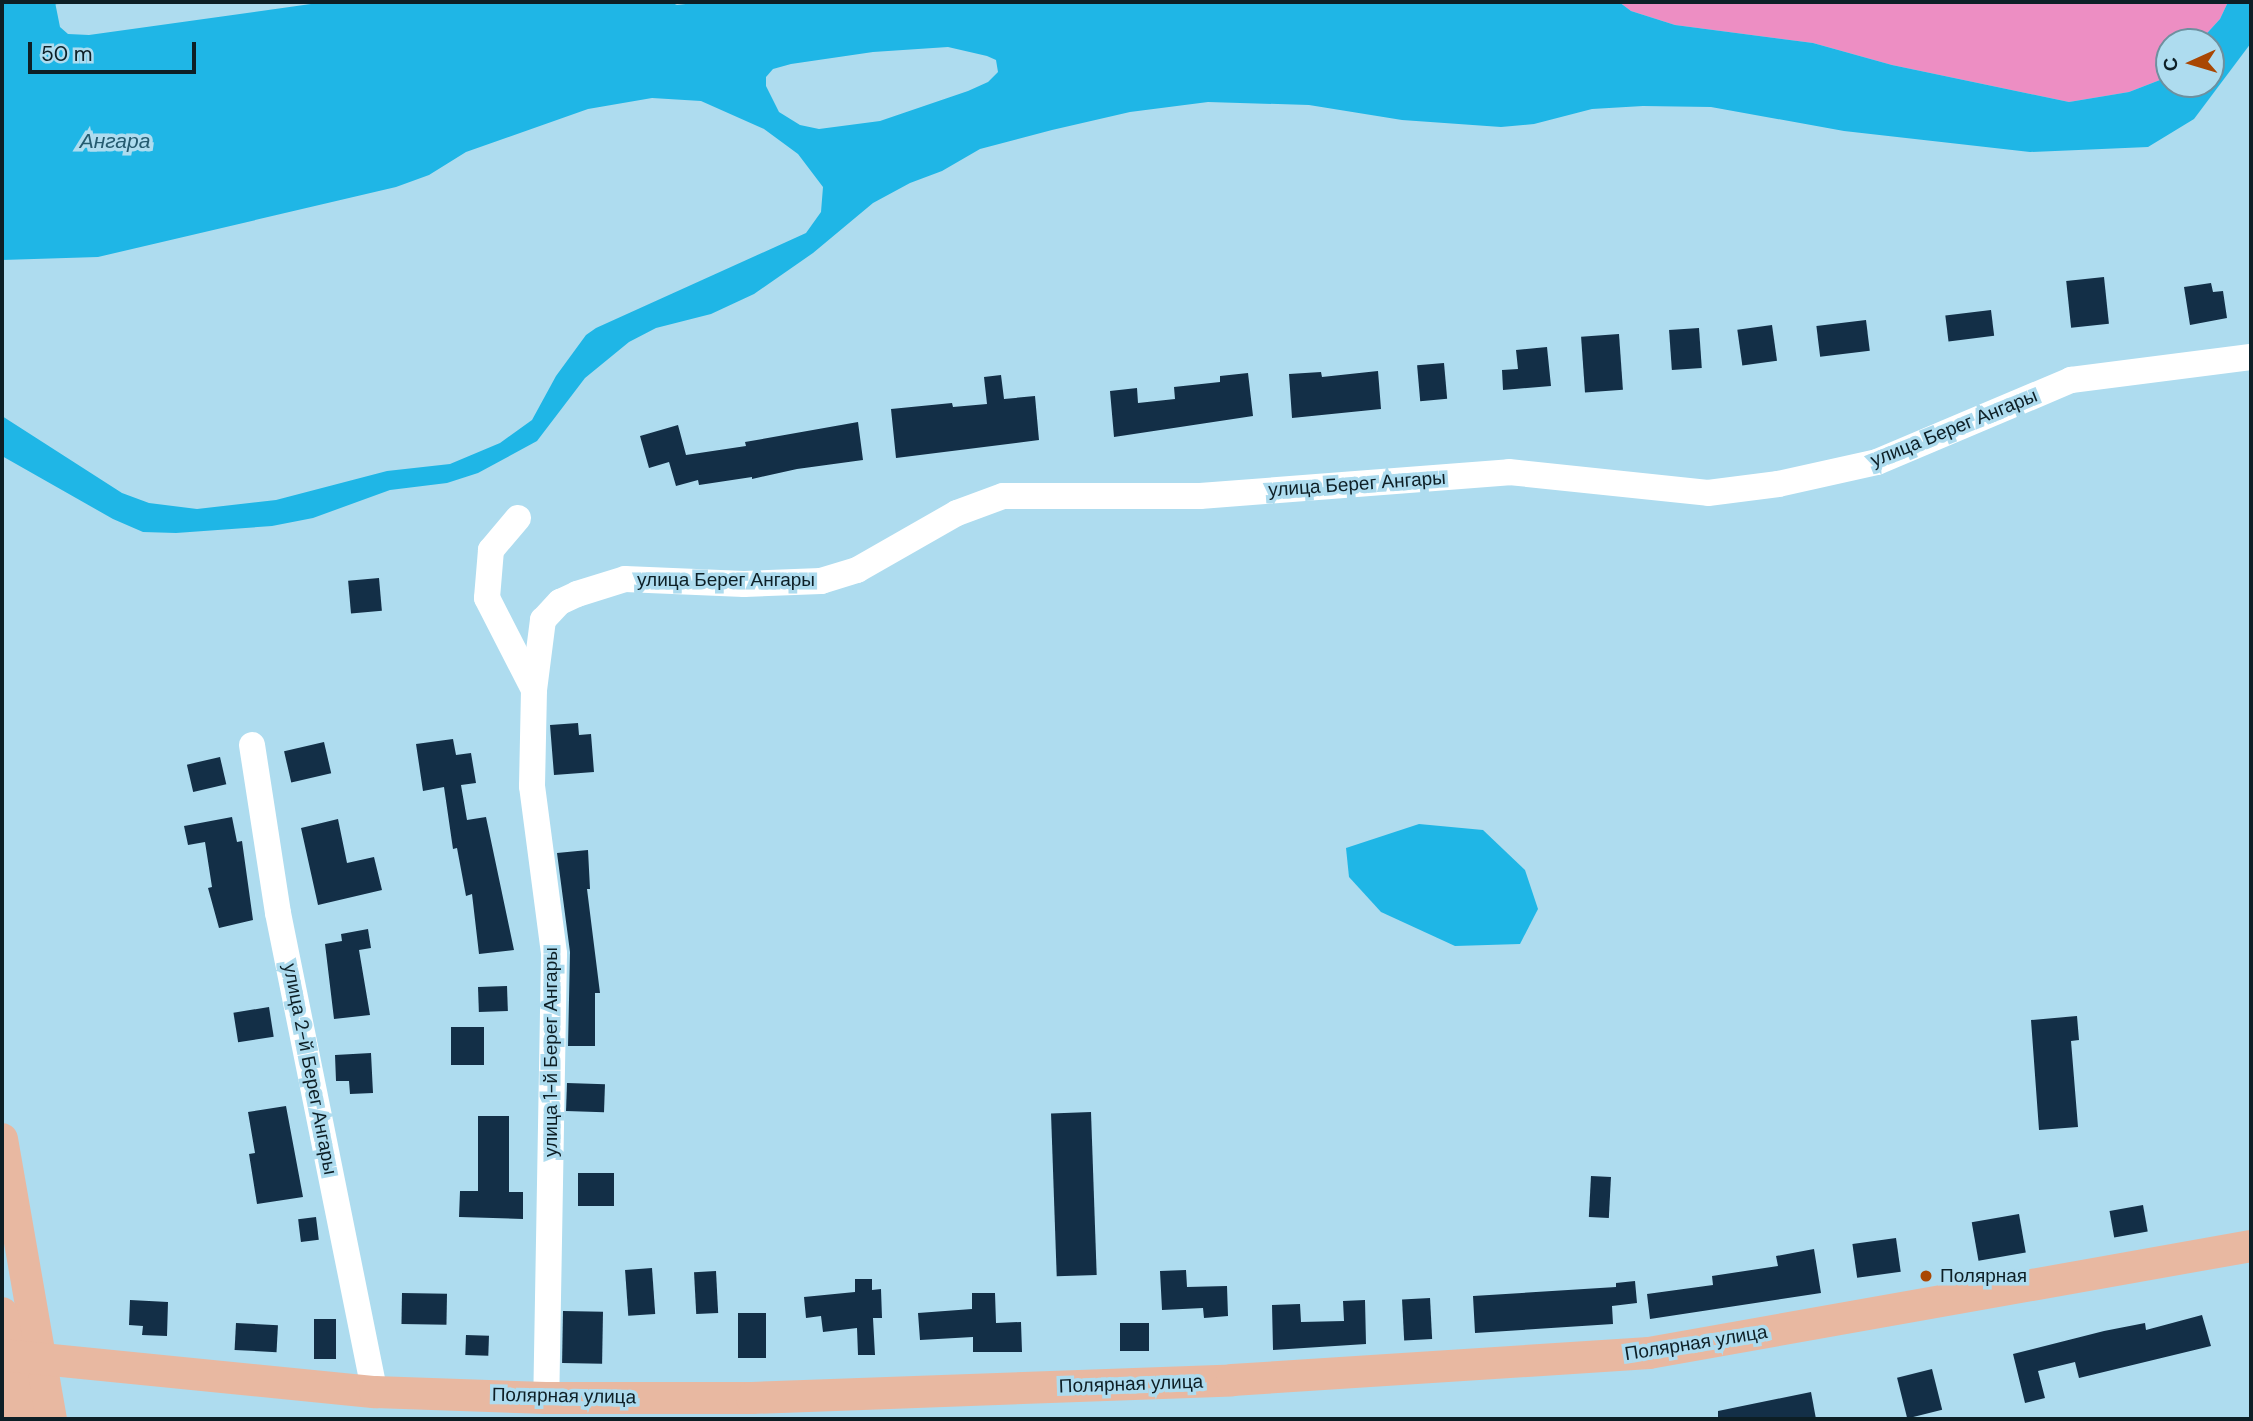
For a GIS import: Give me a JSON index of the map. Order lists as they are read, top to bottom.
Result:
{
  "streets": {
    "main road": ["Полярная улица"],
    "street": ["улица Берег Ангары", "улица 1-й Берег Ангары", "улица 2-й Берег Ангары"]
  },
  "crossings": [
    ["улица Берег Ангары", "улица 1-й Берег Ангары"],
    ["улица 1-й Берег Ангары", "Полярная улица"],
    ["улица 2-й Берег Ангары", "Полярная улица"]
  ],
  "water": ["Ангара"],
  "places": ["Полярная"],
  "scale_bar": "50 m",
  "north": "left"
}
